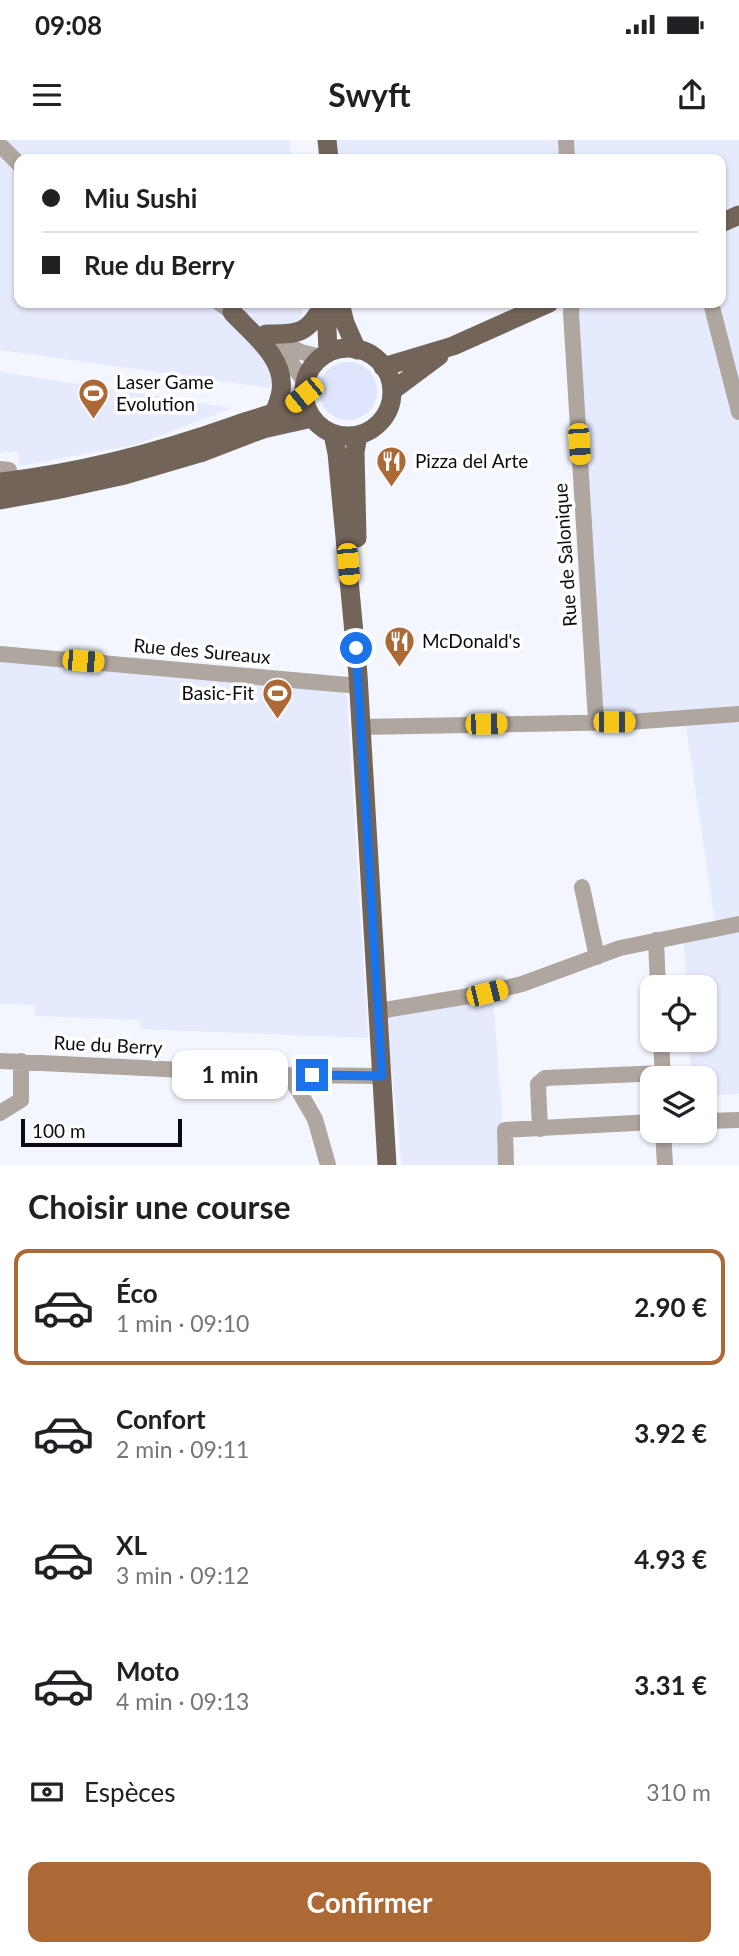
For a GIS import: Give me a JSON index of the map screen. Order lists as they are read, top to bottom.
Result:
{
  "streets": {
    "street": ["Rue de Salonique", "Rue des Sureaux", "Rue du Berry"]
  },
  "places": {
    "sports": ["Laser Game Evolution", "Basic-Fit"],
    "restaurant": ["Pizza del Arte", "McDonald's"]
  },
  "scale_bar": "100 m",
  "page": {
    "status": "09:08",
    "header": "Swyft",
    "banner": ["Miu Sushi", "Rue du Berry"],
    "bubble": "1 min",
    "scale": "100 m",
    "heading": "Choisir une course",
    "list": [
      {
        "name": "Éco",
        "note": "1 min · 09:10",
        "value": "2.90 €"
      },
      {
        "name": "Confort",
        "note": "2 min · 09:11",
        "value": "3.92 €"
      },
      {
        "name": "XL",
        "note": "3 min · 09:12",
        "value": "4.93 €"
      },
      {
        "name": "Moto",
        "note": "4 min · 09:13",
        "value": "3.31 €"
      }
    ],
    "pay": ["Espèces", "310 m"],
    "buttons": "Confirmer"
  }
}
